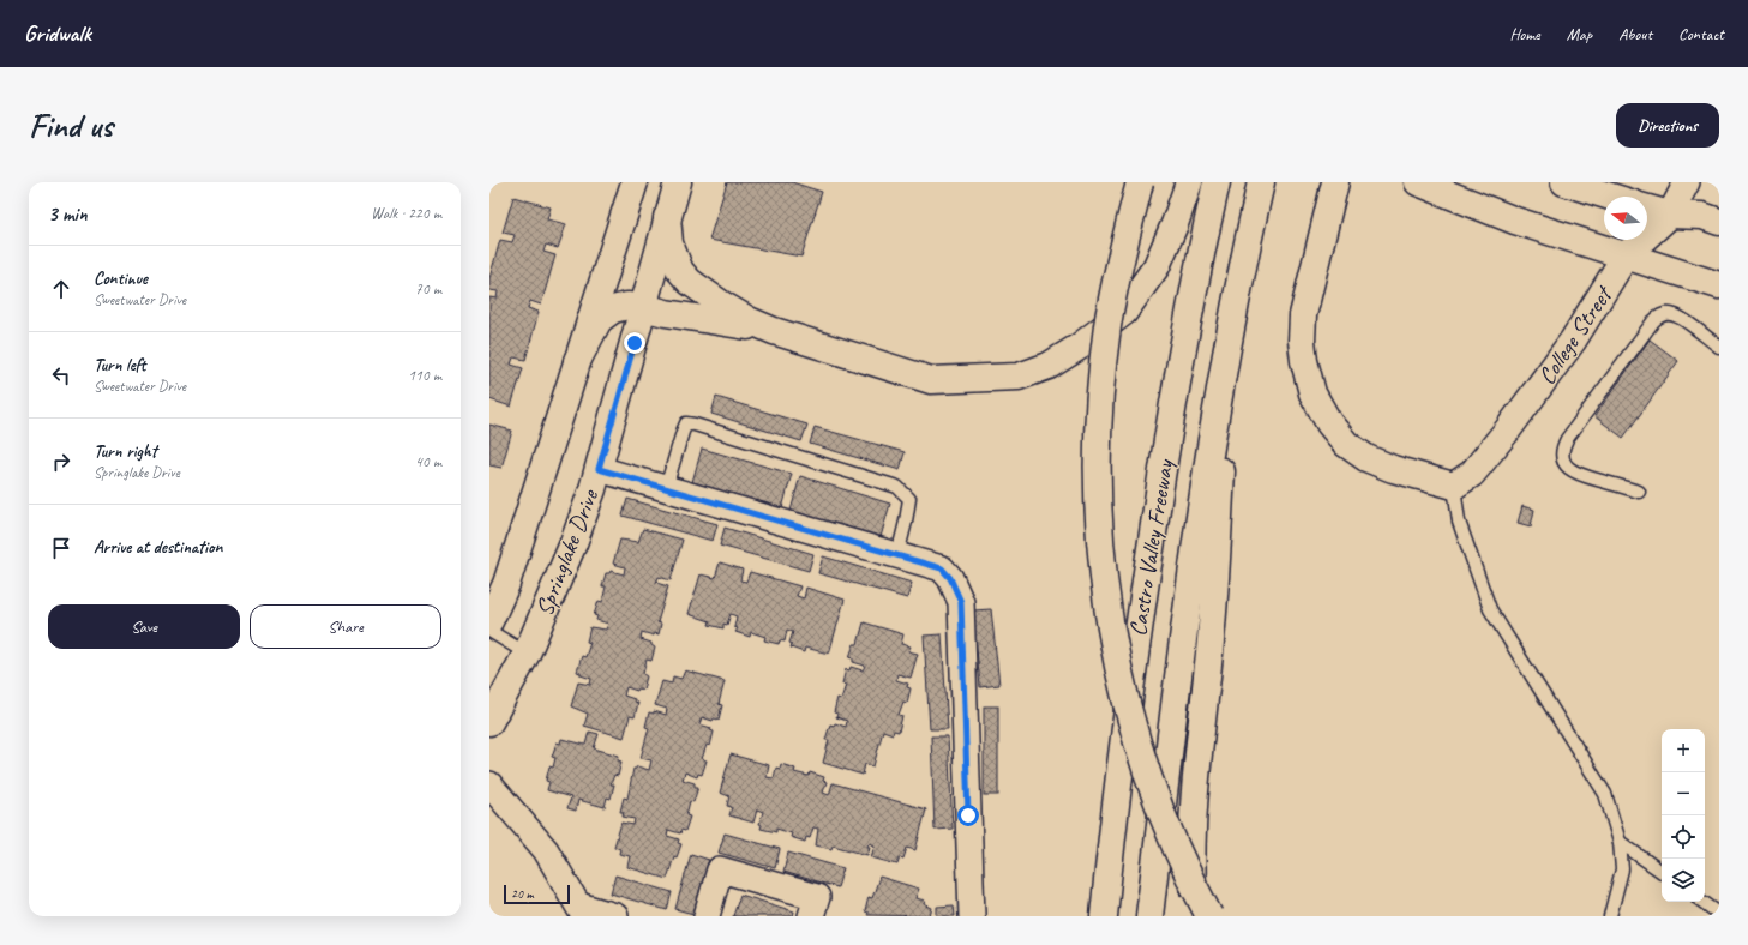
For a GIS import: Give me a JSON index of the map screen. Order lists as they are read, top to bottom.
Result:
{
  "streets": {
    "main road": ["College Street", "Castro Valley Freeway", "Springlake Drive"]
  },
  "scale_bar": "20 m",
  "north": "left",
  "page": {
    "header": "Gridwalk",
    "nav": [
      "Home",
      "Map",
      "About",
      "Contact"
    ],
    "buttons": [
      "Directions",
      ["Save", "Share"]
    ],
    "title": "Find us",
    "heading": ["3 min", "Walk · 220 m"],
    "list": [
      ["Continue", "Sweetwater Drive", "70 m"],
      ["Turn left", "Sweetwater Drive", "110 m"],
      ["Turn right", "Springlake Drive", "40 m"],
      "Arrive at destination"
    ],
    "map_buttons": ["+", "−"],
    "scale": "20 m"
  }
}
